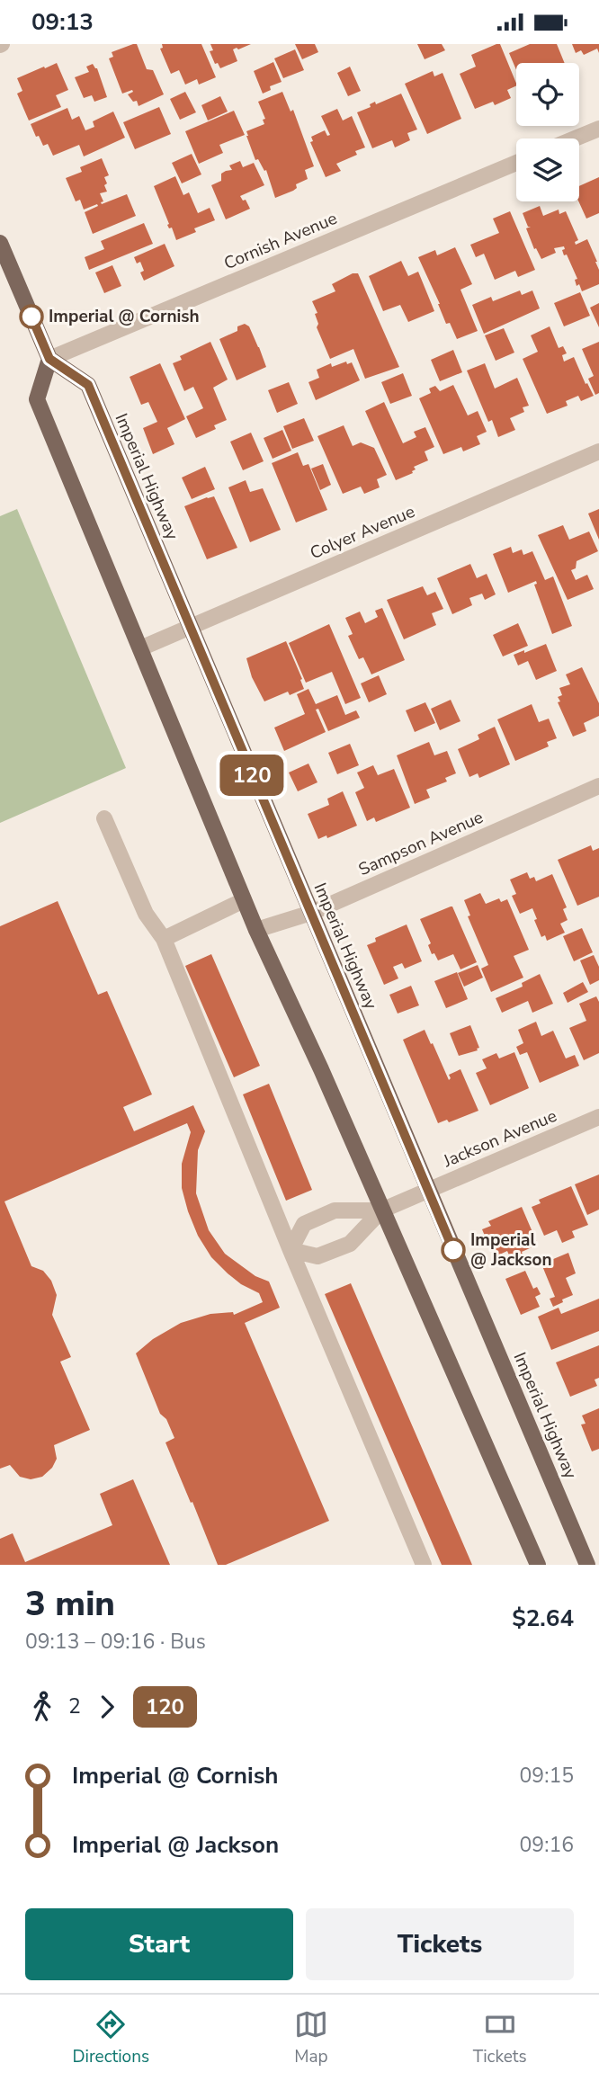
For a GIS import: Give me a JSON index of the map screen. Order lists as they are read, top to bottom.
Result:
{
  "streets": {
    "main road": ["Imperial Highway"],
    "street": [
      "Cornish Avenue",
      "Colyer Avenue",
      "Sampson Avenue",
      "Jackson Avenue"
    ]
  },
  "crossings": [
    ["Cornish Avenue", "Imperial Highway"],
    ["Imperial Highway", "Colyer Avenue"],
    ["Imperial Highway", "Sampson Avenue"],
    ["Imperial Highway", "Jackson Avenue"]
  ],
  "places": ["Imperial @ Cornish", "Imperial @ Jackson"],
  "lines": ["bus line 120"],
  "page": {
    "status": "09:13",
    "on_map": "120",
    "heading": ["3 min", "09:13 – 09:16 · Bus", "$2.64"],
    "legs": ["2", "120"],
    "list": [
      {
        "name": "Imperial @ Cornish",
        "value": "09:15"
      },
      {
        "name": "Imperial @ Jackson",
        "value": "09:16"
      }
    ],
    "buttons": ["Start", "Tickets"],
    "tabs": ["Directions", "Map", "Tickets"]
  }
}
